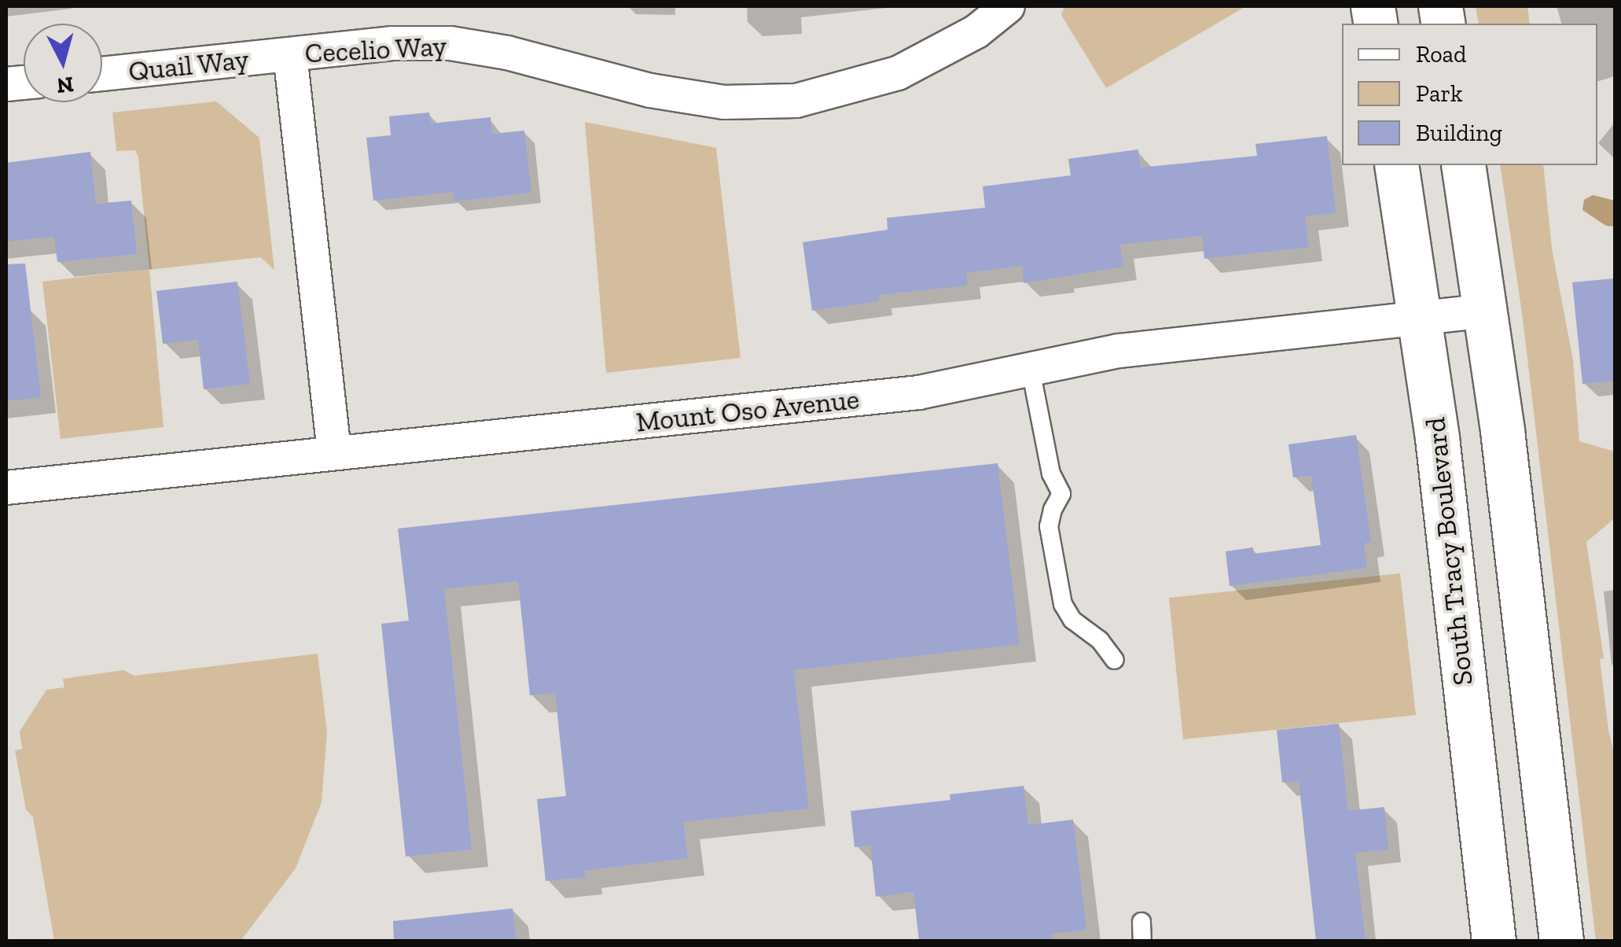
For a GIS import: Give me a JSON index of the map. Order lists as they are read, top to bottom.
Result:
{
  "streets": {
    "main road": ["South Tracy Boulevard"],
    "street": ["Cecelio Way", "Quail Way", "Mount Oso Avenue"]
  },
  "crossings": [
    ["Cecelio Way", "Quail Way"],
    ["Cecelio Way", "Mount Oso Avenue"],
    ["Mount Oso Avenue", "South Tracy Boulevard"]
  ],
  "legend": ["Road", "Park", "Building"],
  "north": "bottom"
}
